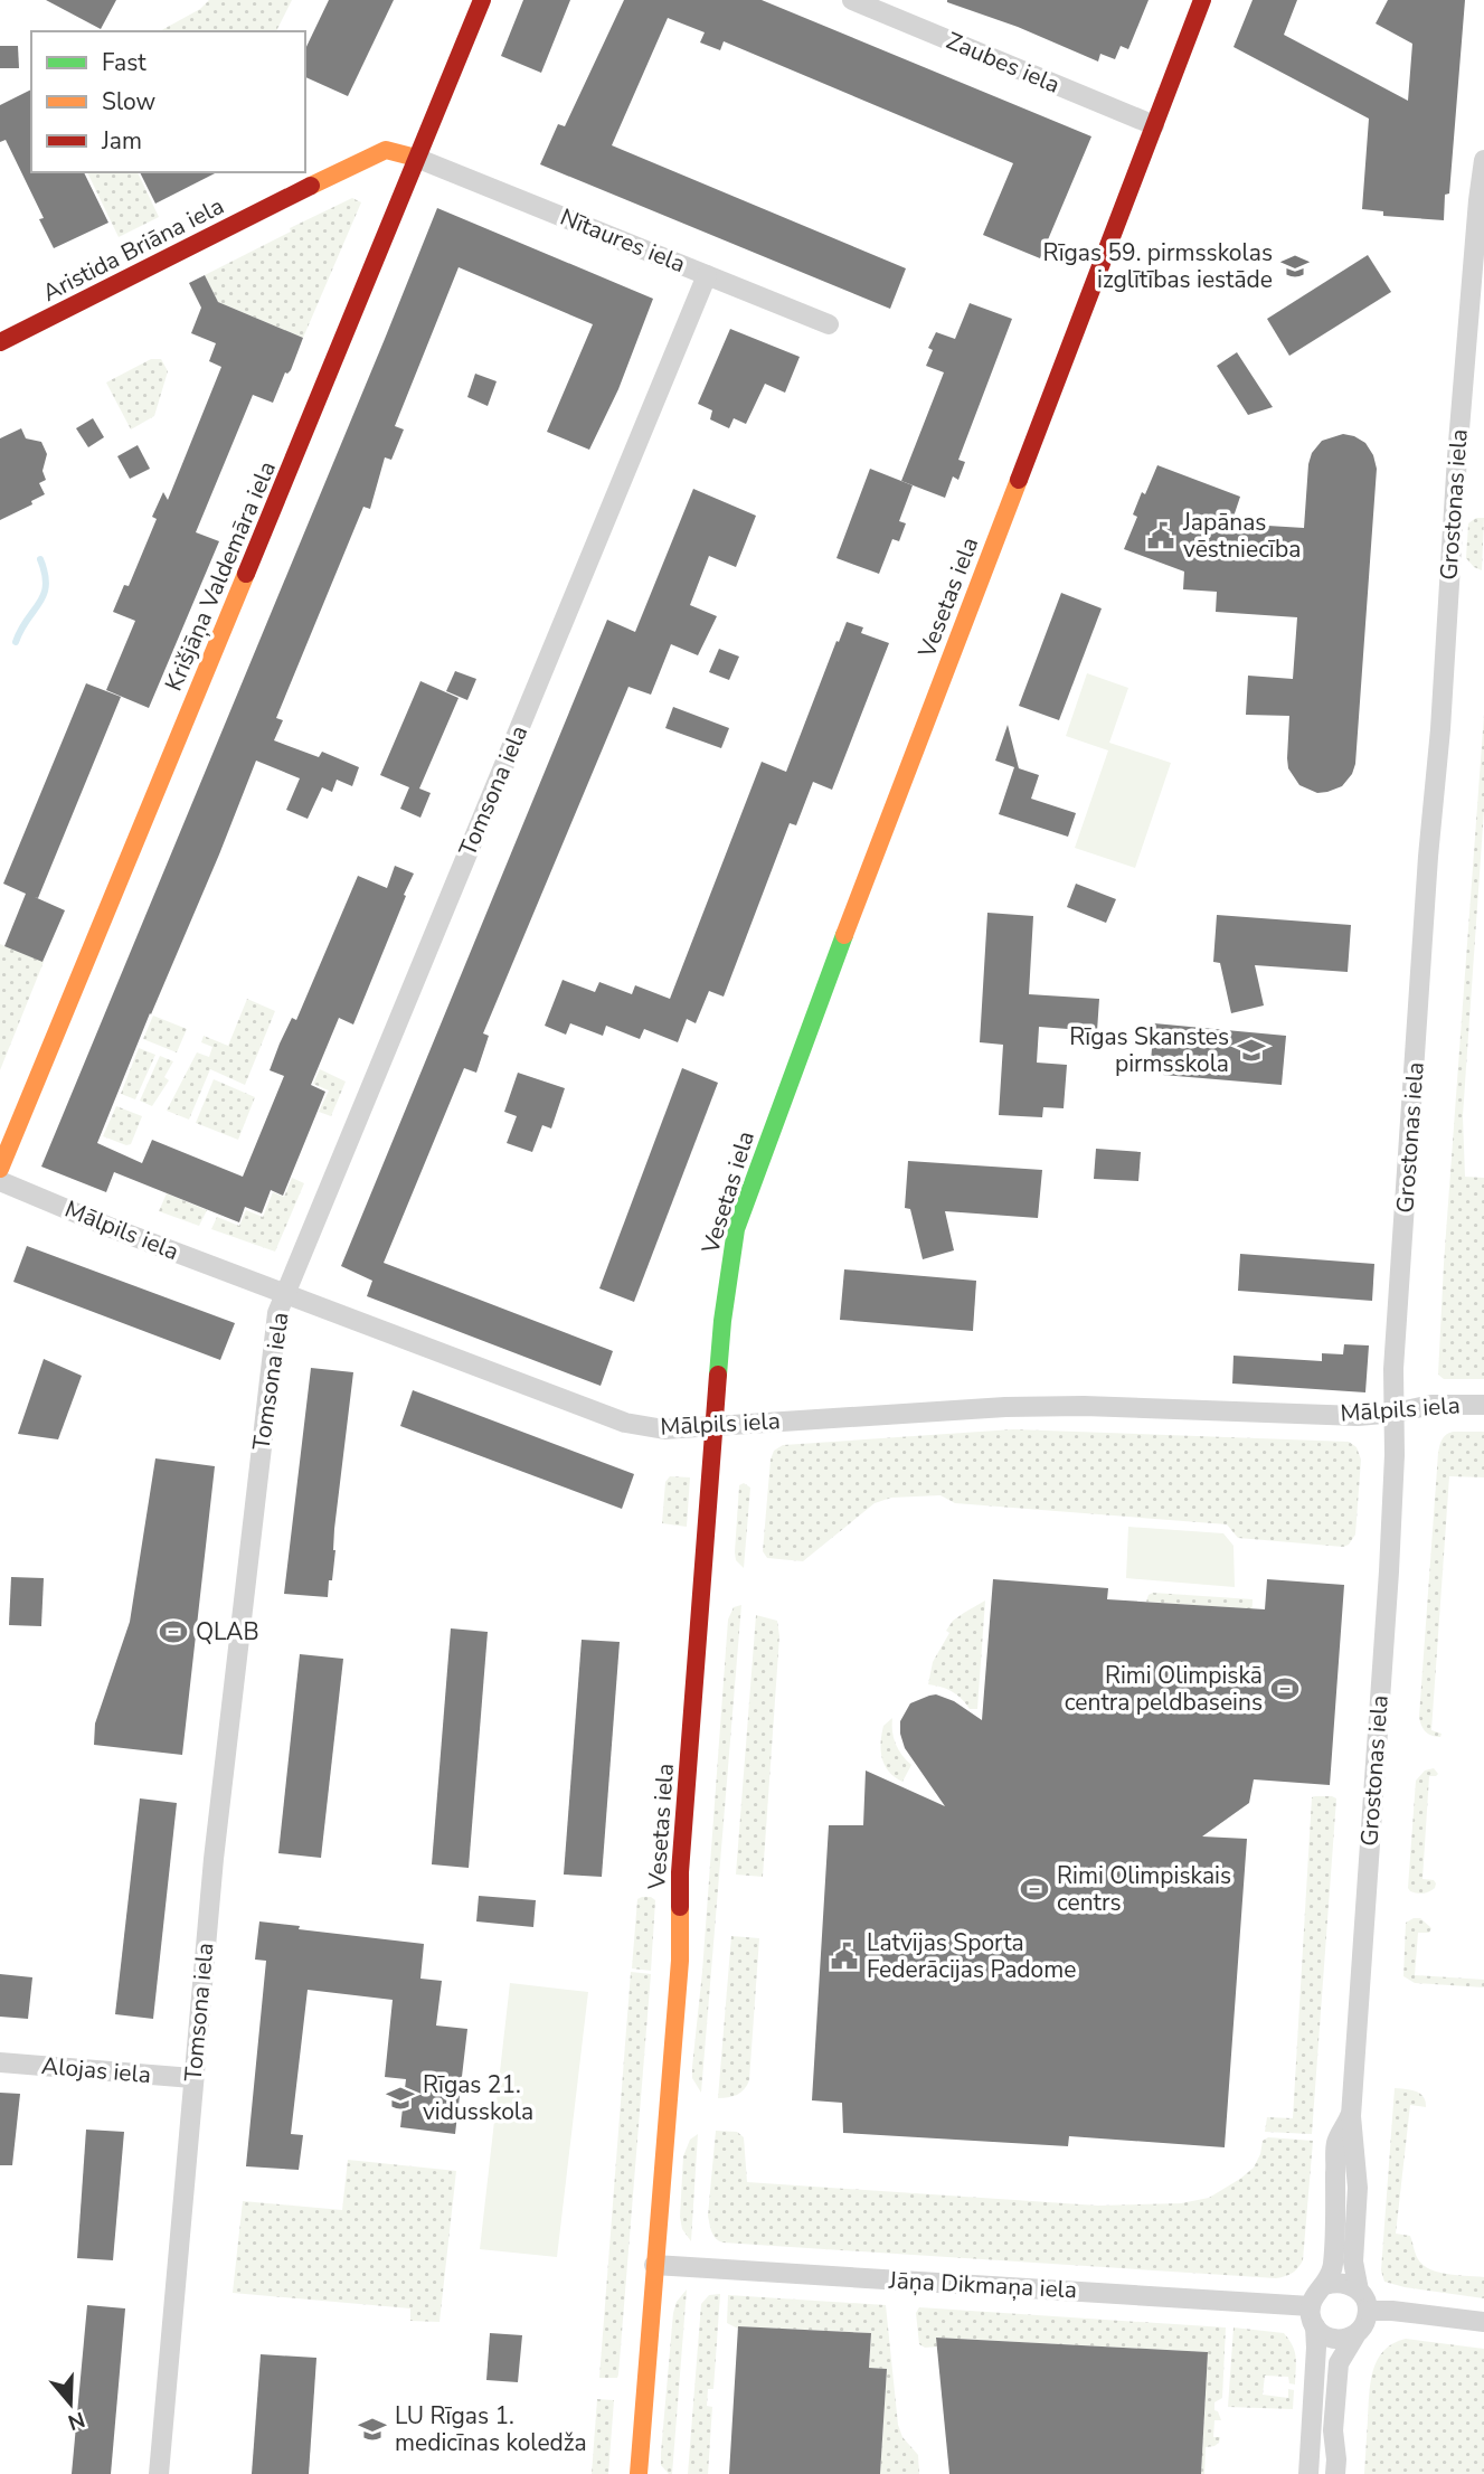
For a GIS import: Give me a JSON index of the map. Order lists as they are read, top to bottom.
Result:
{
  "streets": {
    "street": [
      "Zaubes iela",
      "Nītaures iela",
      "Aristida Briāna iela",
      "Grostonas iela",
      "Krišjāņa Valdemāra iela",
      "Vesetas iela",
      "Tomsona iela",
      "Mālpils iela",
      "Alojas iela",
      "Jāņa Dikmaņa iela"
    ]
  },
  "crossings": [
    ["Zaubes iela", "Vesetas iela"],
    ["Nītaures iela", "Aristida Briāna iela"],
    ["Nītaures iela", "Krišjāņa Valdemāra iela"],
    ["Nītaures iela", "Tomsona iela"],
    ["Aristida Briāna iela", "Krišjāņa Valdemāra iela"],
    ["Grostonas iela", "Mālpils iela"],
    ["Grostonas iela", "Jāņa Dikmaņa iela"],
    ["Vesetas iela", "Mālpils iela"],
    ["Vesetas iela", "Jāņa Dikmaņa iela"],
    ["Tomsona iela", "Mālpils iela"],
    ["Tomsona iela", "Alojas iela"]
  ],
  "places": {
    "school or university": [
      "Rīgas 59. pirmsskolas izglītības iestāde",
      "Rīgas Skanstes pirmsskola",
      "Rīgas 21. vidusskola",
      "LU Rīgas 1. medicīnas koledža"
    ],
    "public building": ["Japānas vēstniecība", "Latvijas Sporta Federācijas Padome"],
    "sports": ["QLAB", "Rimi Olimpiskā centra peldbaseins", "Rimi Olimpiskais centrs"]
  },
  "legend": ["Fast", "Slow", "Jam"],
  "north": "bottom"
}
